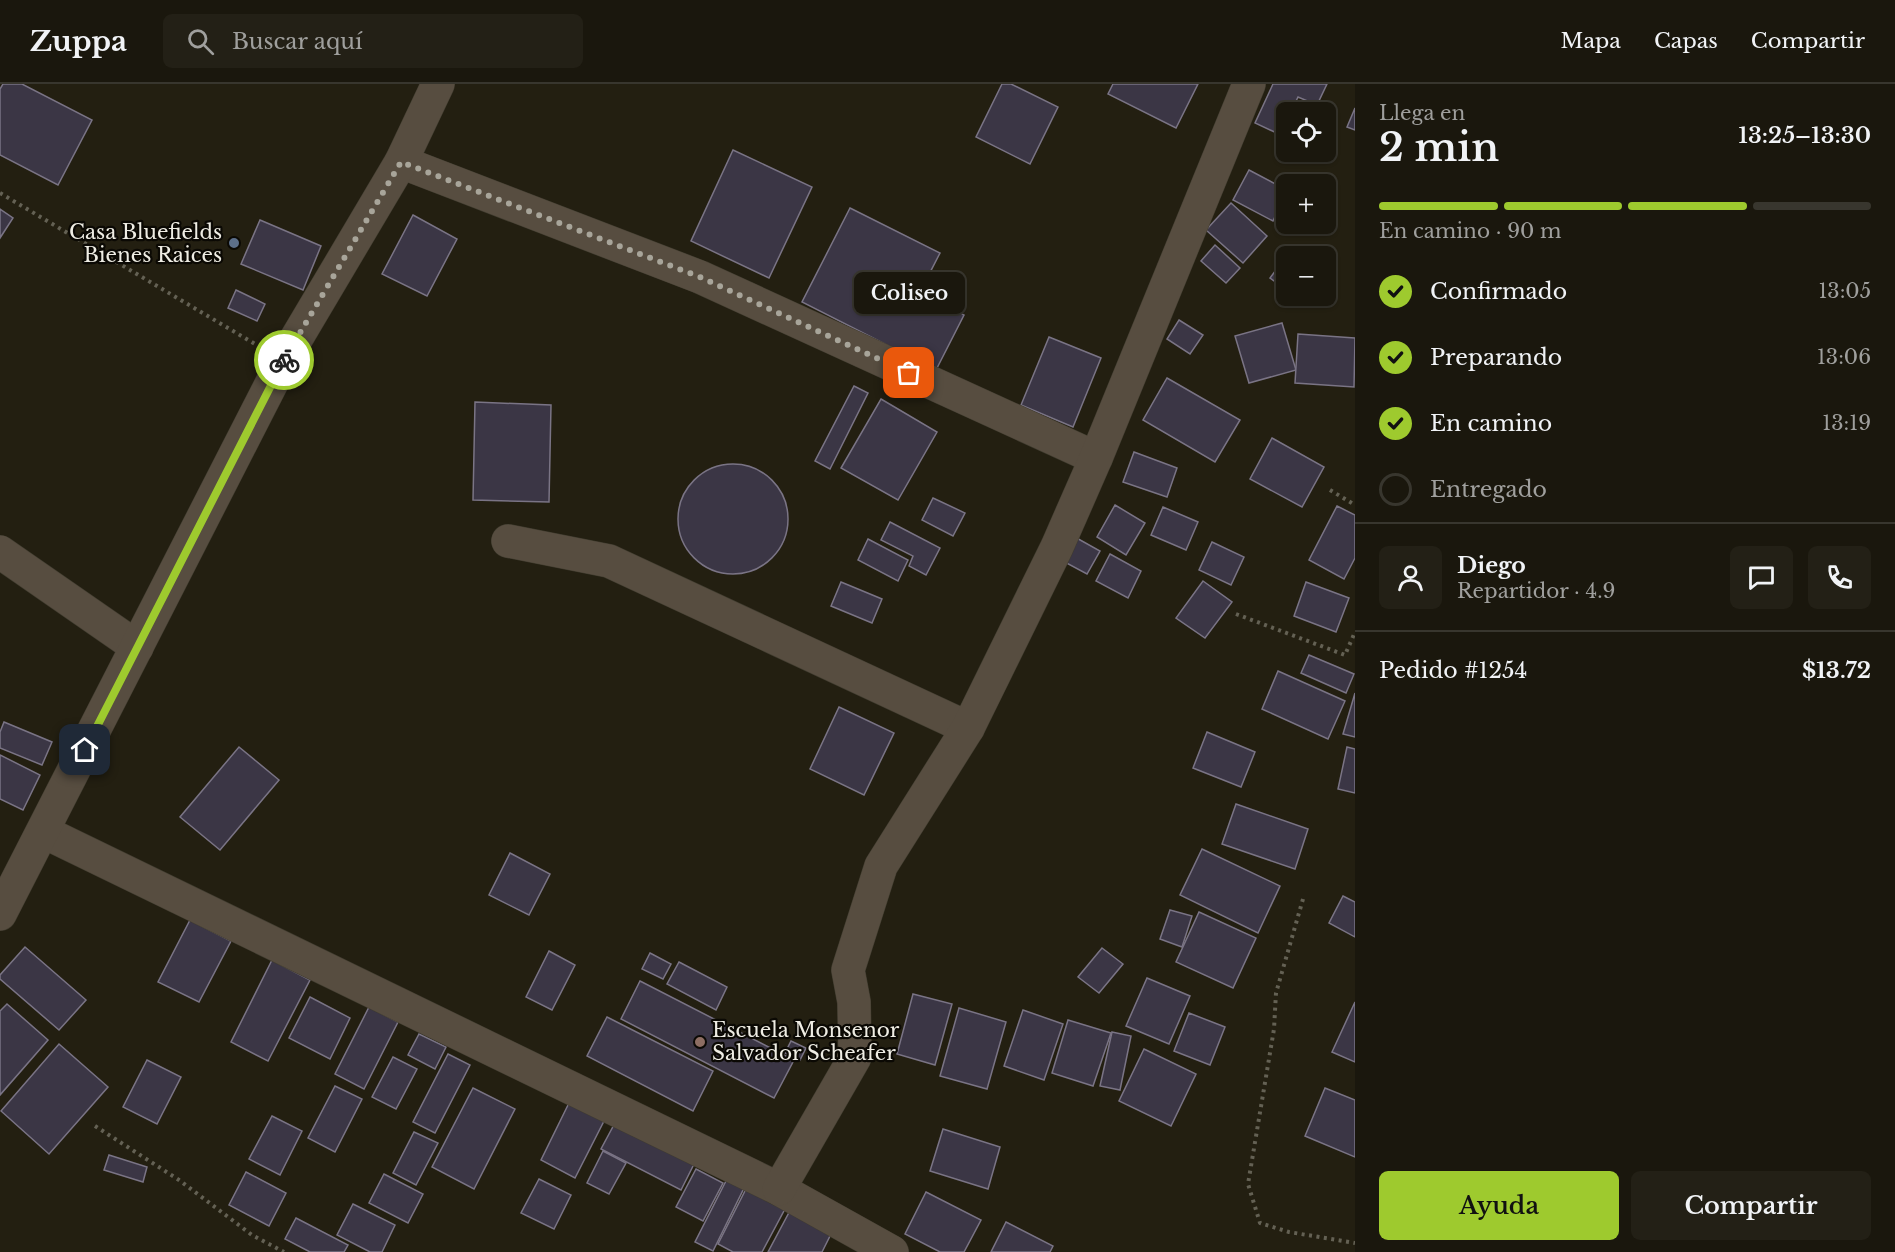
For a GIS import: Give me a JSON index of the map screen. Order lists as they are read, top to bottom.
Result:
{
  "places": ["Casa Bluefields Bienes Raices", "Coliseo", "Escuela Monsenor Salvador Scheafer"],
  "page": {
    "header": "Zuppa",
    "search": "Buscar aquí",
    "nav": ["Mapa", "Capas", "Compartir"],
    "heading": ["2 min", "Llega en", "13:25–13:30"],
    "panel": [
      "Diego",
      "Repartidor · 4.9",
      "Pedido #1254",
      "$13.72"
    ],
    "map_buttons": ["+", "−"],
    "bar": "En camino · 90 m",
    "list": [
      ["Confirmado", "13:05"],
      ["Preparando", "13:06"],
      ["En camino", "13:19"],
      "Entregado"
    ],
    "bubble": "Coliseo",
    "buttons": ["Ayuda", "Compartir"]
  }
}
